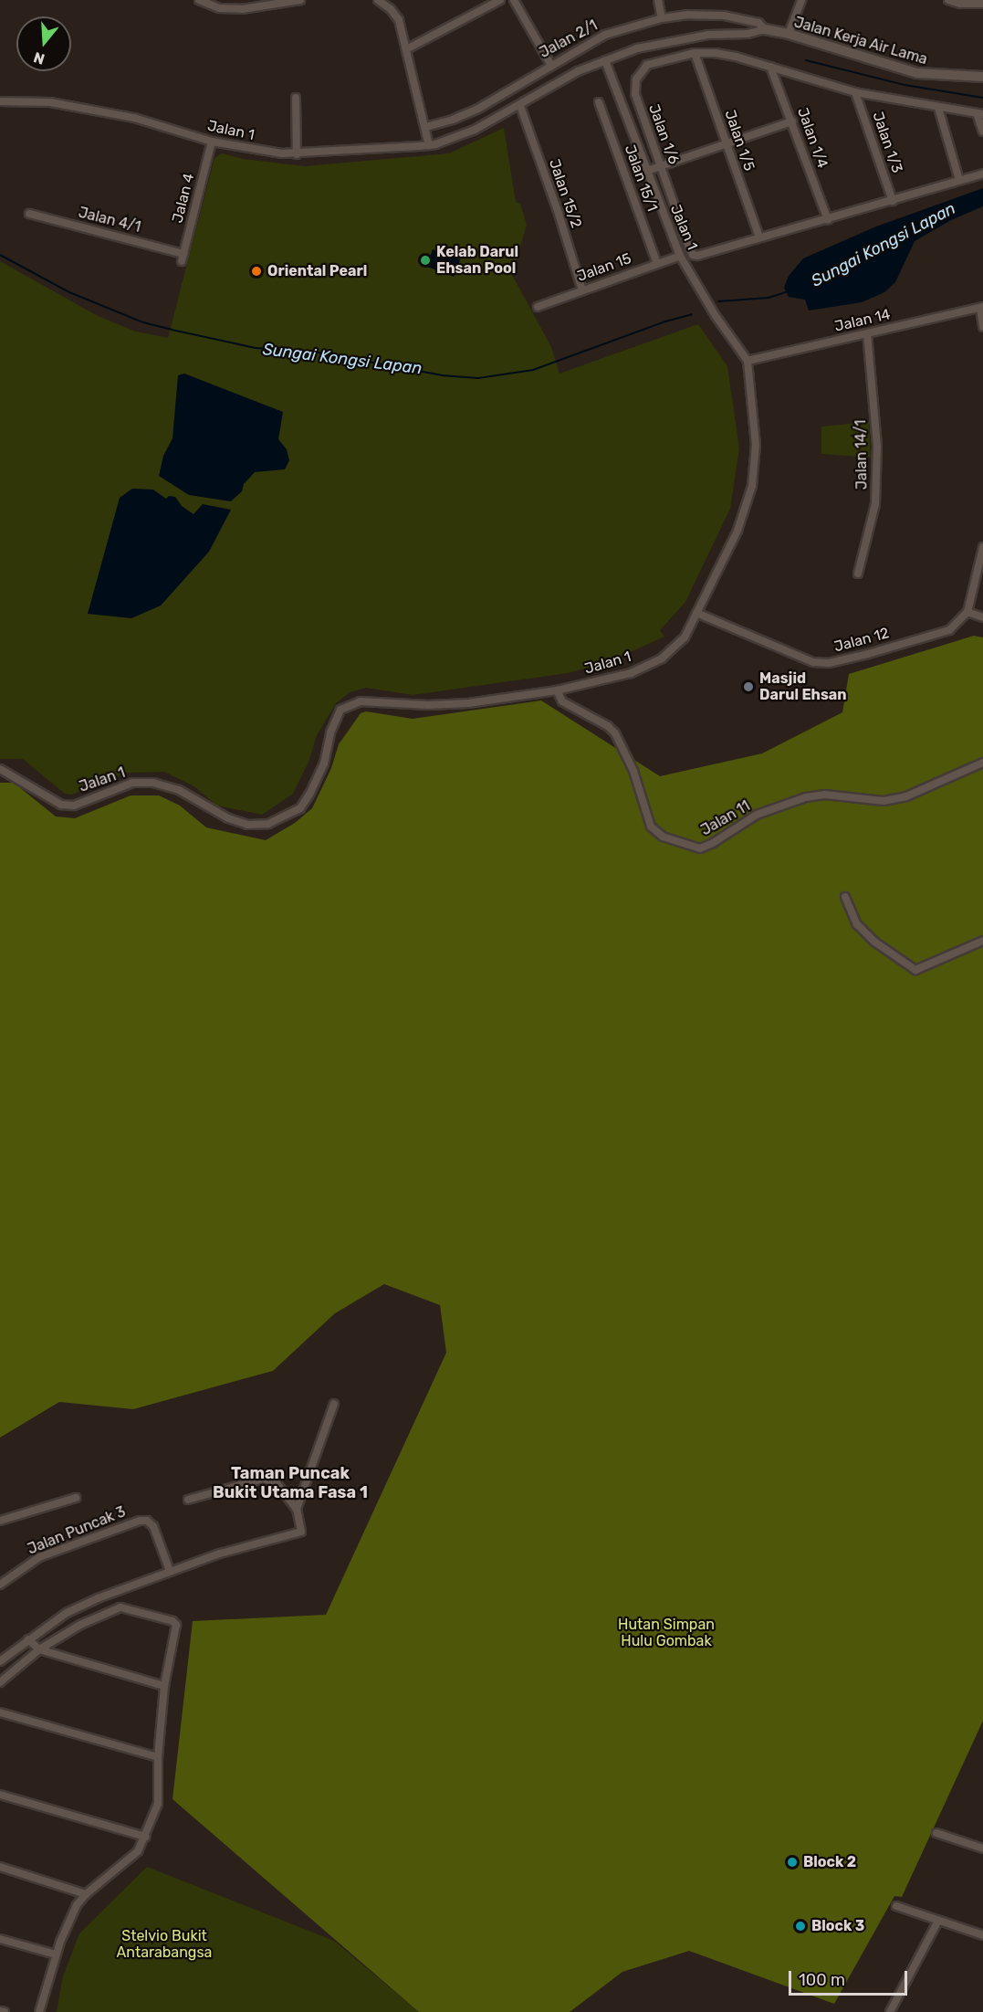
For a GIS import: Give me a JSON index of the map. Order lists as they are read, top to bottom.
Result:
{
  "streets": {
    "street": [
      "Jalan 2/1",
      "Jalan Kerja Air Lama",
      "Jalan 1",
      "Jalan 1/6",
      "Jalan 1/4",
      "Jalan 1/5",
      "Jalan 1/3",
      "Jalan 15/1",
      "Jalan 15/2",
      "Jalan 4",
      "Jalan 4/1",
      "Jalan 15",
      "Jalan 14",
      "Jalan 14/1",
      "Jalan 12",
      "Jalan 11",
      "Jalan Puncak 3"
    ]
  },
  "crossings": [
    ["Jalan 2/1", "Jalan Kerja Air Lama"],
    ["Jalan 2/1", "Jalan 1"],
    ["Jalan Kerja Air Lama", "Jalan 1"],
    ["Jalan 1", "Jalan 15/2"],
    ["Jalan 1", "Jalan 4"],
    ["Jalan 1", "Jalan 15"],
    ["Jalan 1", "Jalan 14"],
    ["Jalan 1", "Jalan 12"],
    ["Jalan 1", "Jalan 11"],
    ["Jalan 1/6", "Jalan 1/4"],
    ["Jalan 1/6", "Jalan 1/5"],
    ["Jalan 1/6", "Jalan 1/3"],
    ["Jalan 15/1", "Jalan 15"],
    ["Jalan 15/2", "Jalan 15"],
    ["Jalan 4", "Jalan 4/1"],
    ["Jalan 14", "Jalan 14/1"]
  ],
  "districts": ["Taman Puncak Bukit Utama Fasa 1"],
  "water": ["Sungai Kongsi Lapan"],
  "parks": ["Hutan Simpan Hulu Gombak", "Stelvio Bukit Antarabangsa"],
  "places": [
    "Kelab Darul Ehsan Pool",
    "Oriental Pearl",
    "Masjid Darul Ehsan",
    "Block 2",
    "Block 3"
  ],
  "scale_bar": "100 m",
  "north": "bottom"
}
